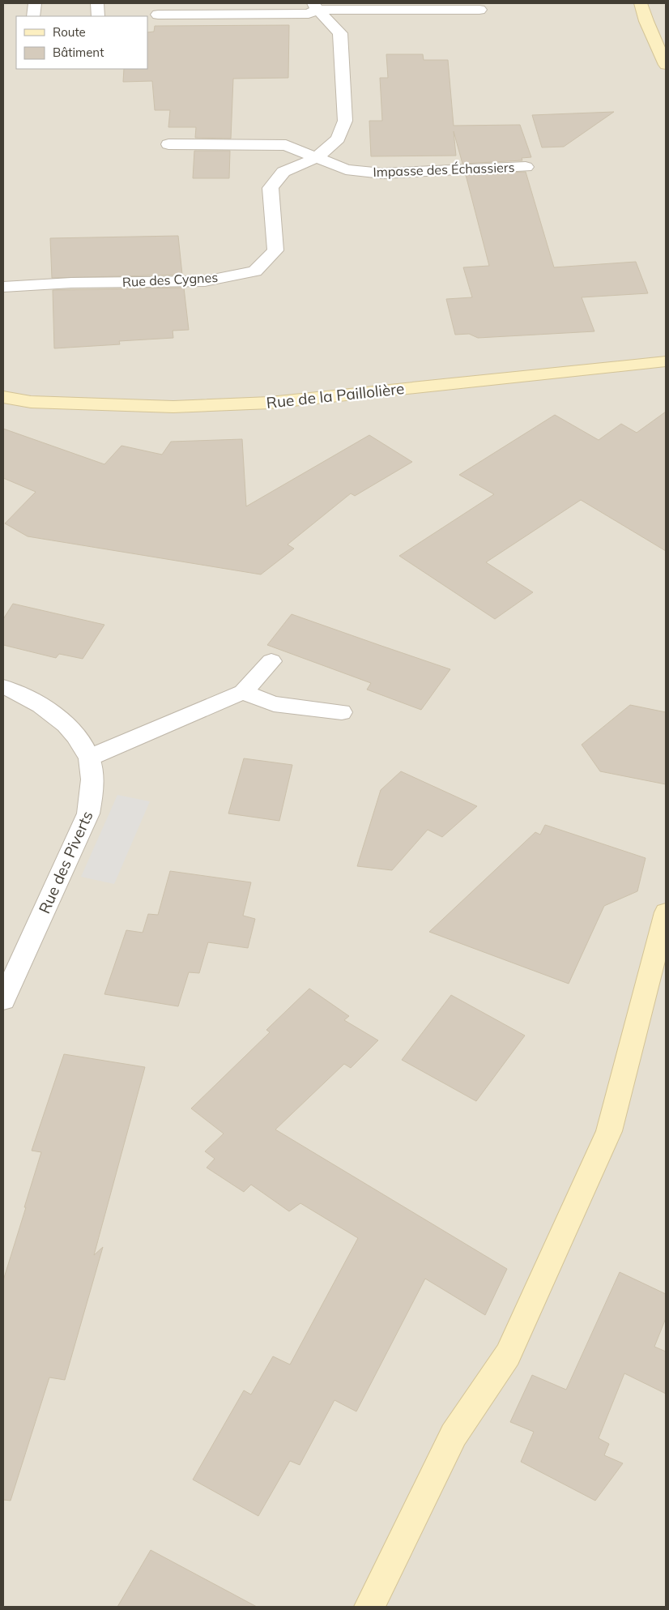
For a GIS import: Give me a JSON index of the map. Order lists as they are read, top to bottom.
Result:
{
  "streets": {
    "main road": ["Rue de la Paillolière"],
    "street": ["Impasse des Échassiers", "Rue des Cygnes", "Rue des Piverts"]
  },
  "crossings": [
    ["Impasse des Échassiers", "Rue des Cygnes"]
  ],
  "legend": ["Route", "Bâtiment"]
}
